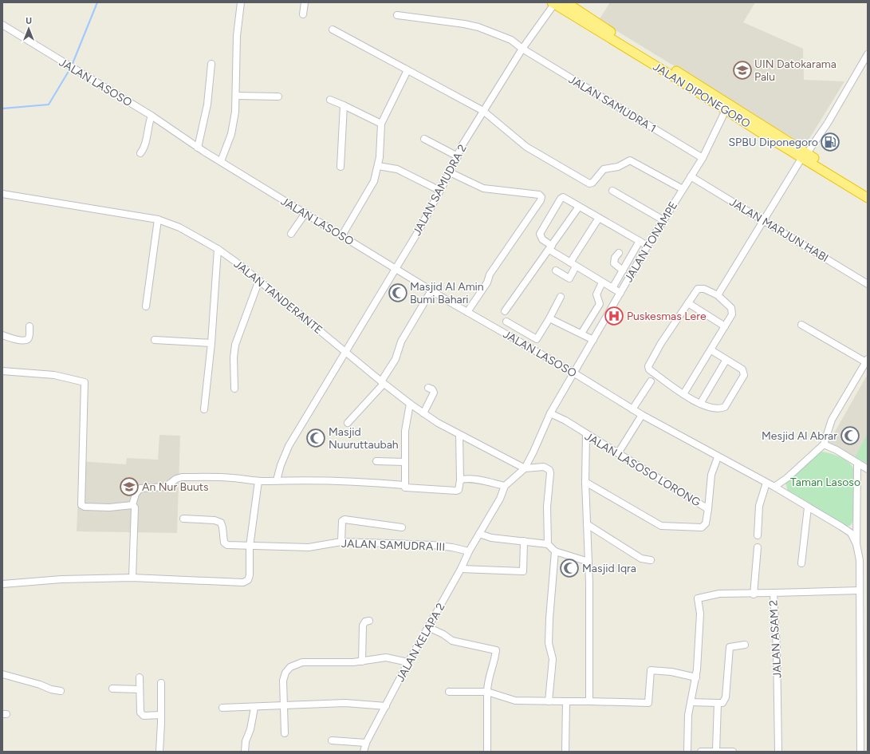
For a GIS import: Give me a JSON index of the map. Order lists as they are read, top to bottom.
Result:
{
  "streets": {
    "highway": ["JALAN DIPONEGORO"],
    "street": [
      "JALAN LASOSO",
      "JALAN SAMUDRA 1",
      "JALAN SAMUDRA 2",
      "JALAN MARJUN HABI",
      "JALAN TONAMPE",
      "JALAN TANDERANTE",
      "JALAN LASOSO LORONG",
      "JALAN SAMUDRA III",
      "JALAN ASAM 2",
      "JALAN KELAPA 2"
    ]
  },
  "crossings": [
    ["JALAN LASOSO", "JALAN SAMUDRA 2"],
    ["JALAN LASOSO", "JALAN TONAMPE"],
    ["JALAN LASOSO", "JALAN LASOSO LORONG"],
    ["JALAN DIPONEGORO", "JALAN SAMUDRA 2"],
    ["JALAN DIPONEGORO", "JALAN TONAMPE"],
    ["JALAN SAMUDRA 1", "JALAN SAMUDRA 2"],
    ["JALAN SAMUDRA 1", "JALAN TONAMPE"],
    ["JALAN MARJUN HABI", "JALAN TONAMPE"],
    ["JALAN TONAMPE", "JALAN LASOSO LORONG"],
    ["JALAN TONAMPE", "JALAN KELAPA 2"],
    ["JALAN TANDERANTE", "JALAN KELAPA 2"],
    ["JALAN LASOSO LORONG", "JALAN KELAPA 2"],
    ["JALAN SAMUDRA III", "JALAN KELAPA 2"]
  ],
  "parks": ["Taman Lasoso"],
  "places": {
    "school or university": ["UIN Datokarama Palu", "An Nur Buuts"],
    "fuel station": ["SPBU Diponegoro"],
    "mosque": [
      "Masjid Al Amin Bumi Bahari",
      "Mesjid Al Abrar",
      "Masjid Nuuruttaubah",
      "Masjid Iqra"
    ],
    "hospital": ["Puskesmas Lere"]
  },
  "north": "top"
}
